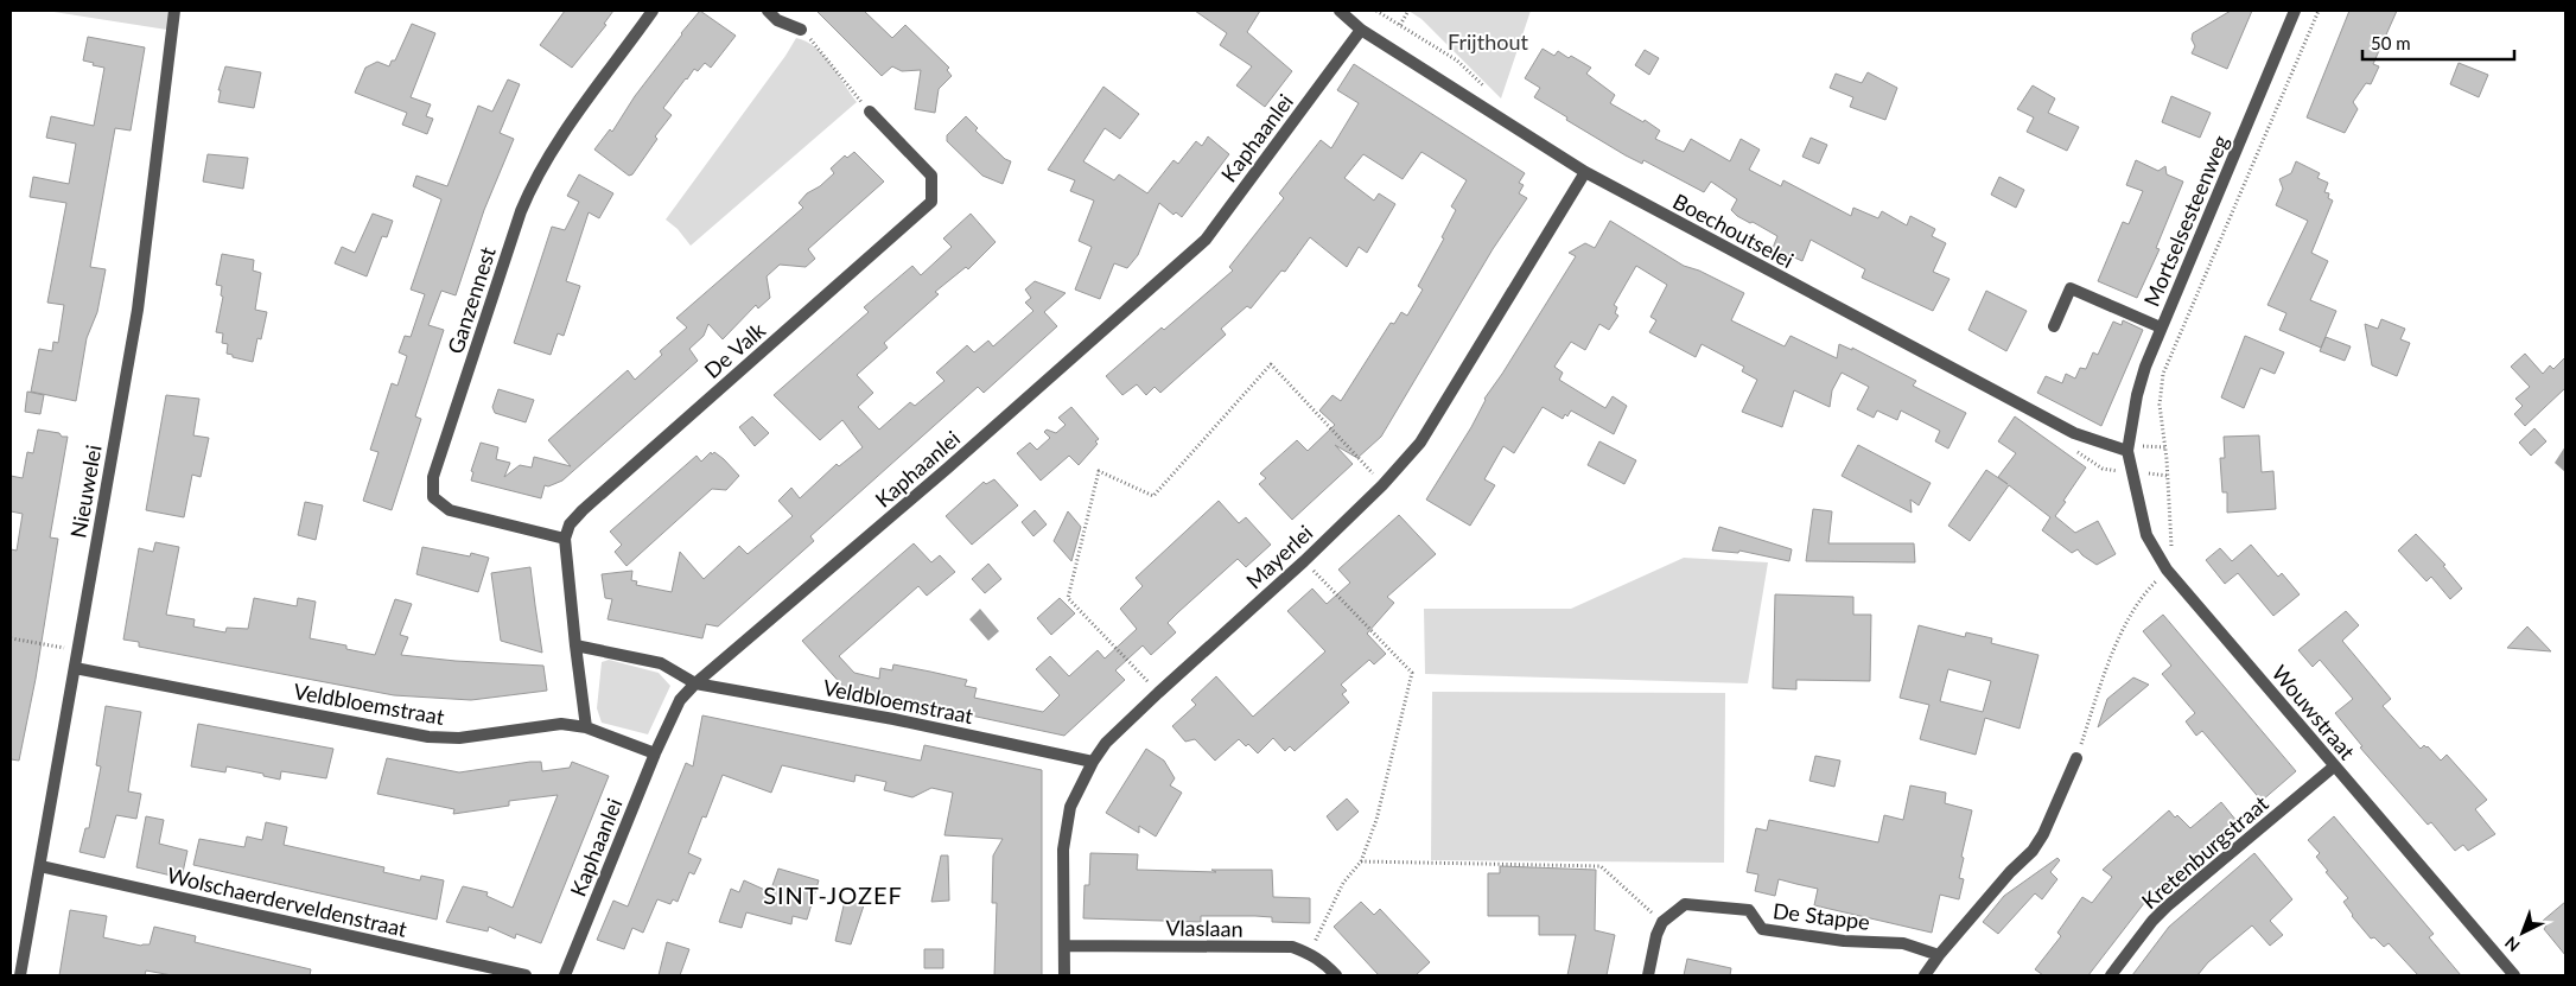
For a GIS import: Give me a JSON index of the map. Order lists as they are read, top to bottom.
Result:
{
  "streets": {
    "street": [
      "Kaphaanlei",
      "Mortselsesteenweg",
      "Boechoutselei",
      "Ganzennest",
      "De Valk",
      "Nieuwelei",
      "Mayerlei",
      "Veldbloemstraat",
      "Wouwstraat",
      "Kretenburgstraat",
      "Wolschaerderveldenstraat",
      "De Stappe",
      "Vlaslaan"
    ]
  },
  "crossings": [
    ["Kaphaanlei", "Boechoutselei"],
    ["Kaphaanlei", "Veldbloemstraat"],
    ["Mortselsesteenweg", "Boechoutselei"],
    ["Mortselsesteenweg", "Wouwstraat"],
    ["Boechoutselei", "Mayerlei"],
    ["Boechoutselei", "Wouwstraat"],
    ["Ganzennest", "De Valk"],
    ["Nieuwelei", "Veldbloemstraat"],
    ["Nieuwelei", "Wolschaerderveldenstraat"],
    ["Mayerlei", "Veldbloemstraat"],
    ["Mayerlei", "Vlaslaan"],
    ["Wouwstraat", "Kretenburgstraat"]
  ],
  "districts": ["SINT-JOZEF"],
  "parks": ["Frijthout"],
  "scale_bar": "50 m",
  "north": "bottom left"
}
